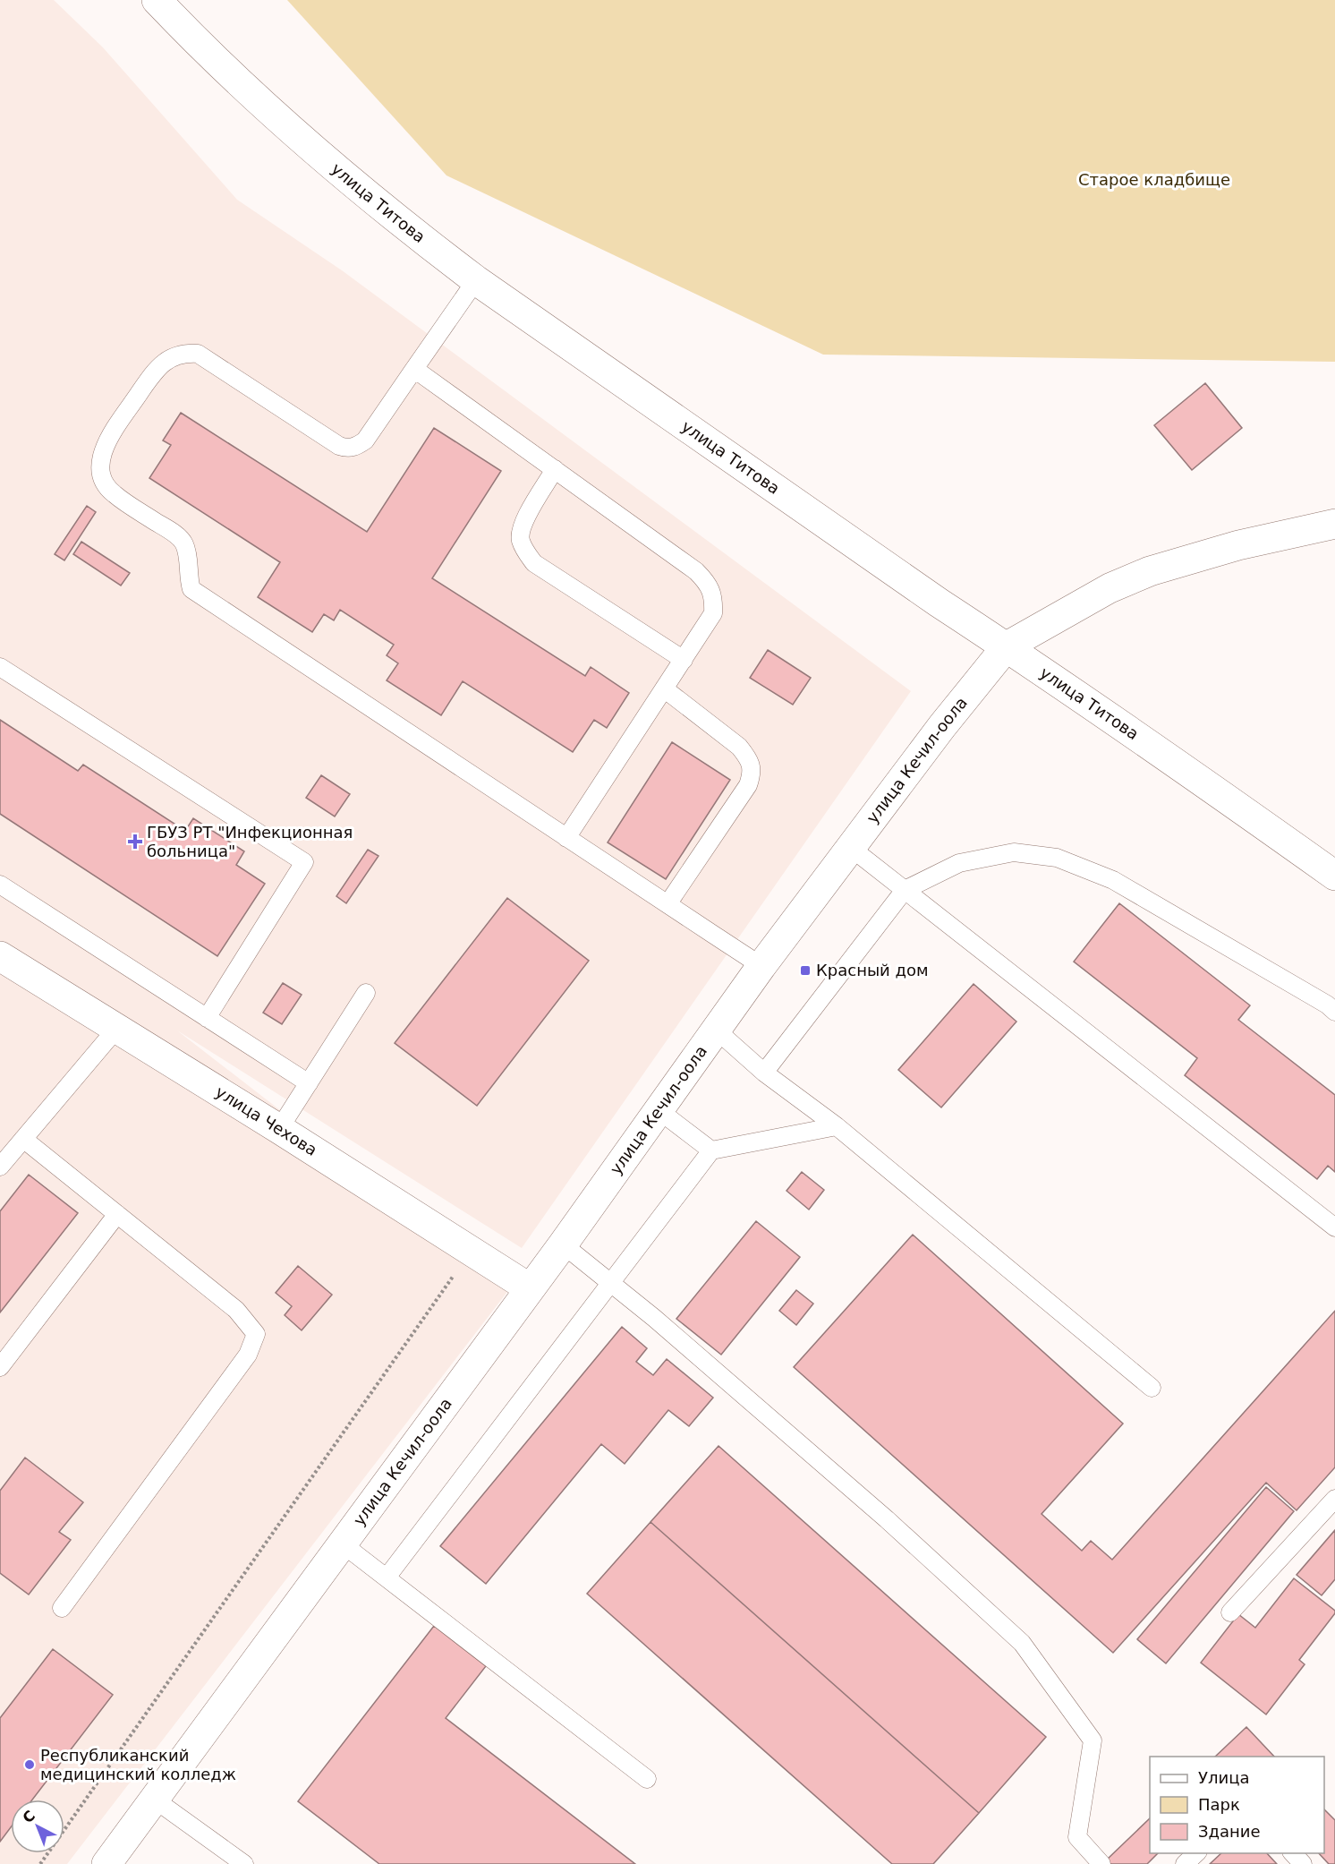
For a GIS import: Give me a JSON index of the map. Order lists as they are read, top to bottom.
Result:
{
  "streets": {
    "street": ["улица Титова", "улица Кечил-оола", "улица Чехова"]
  },
  "crossings": [
    ["улица Титова", "улица Кечил-оола"],
    ["улица Кечил-оола", "улица Чехова"]
  ],
  "parks": ["Старое кладбище"],
  "places": {
    "health": ["ГБУЗ РТ \"Инфекционная больница\""],
    "transit": ["Красный дом"],
    "other": ["Республиканский медицинский колледж"]
  },
  "legend": ["Улица", "Парк", "Здание"],
  "north": "top left"
}
